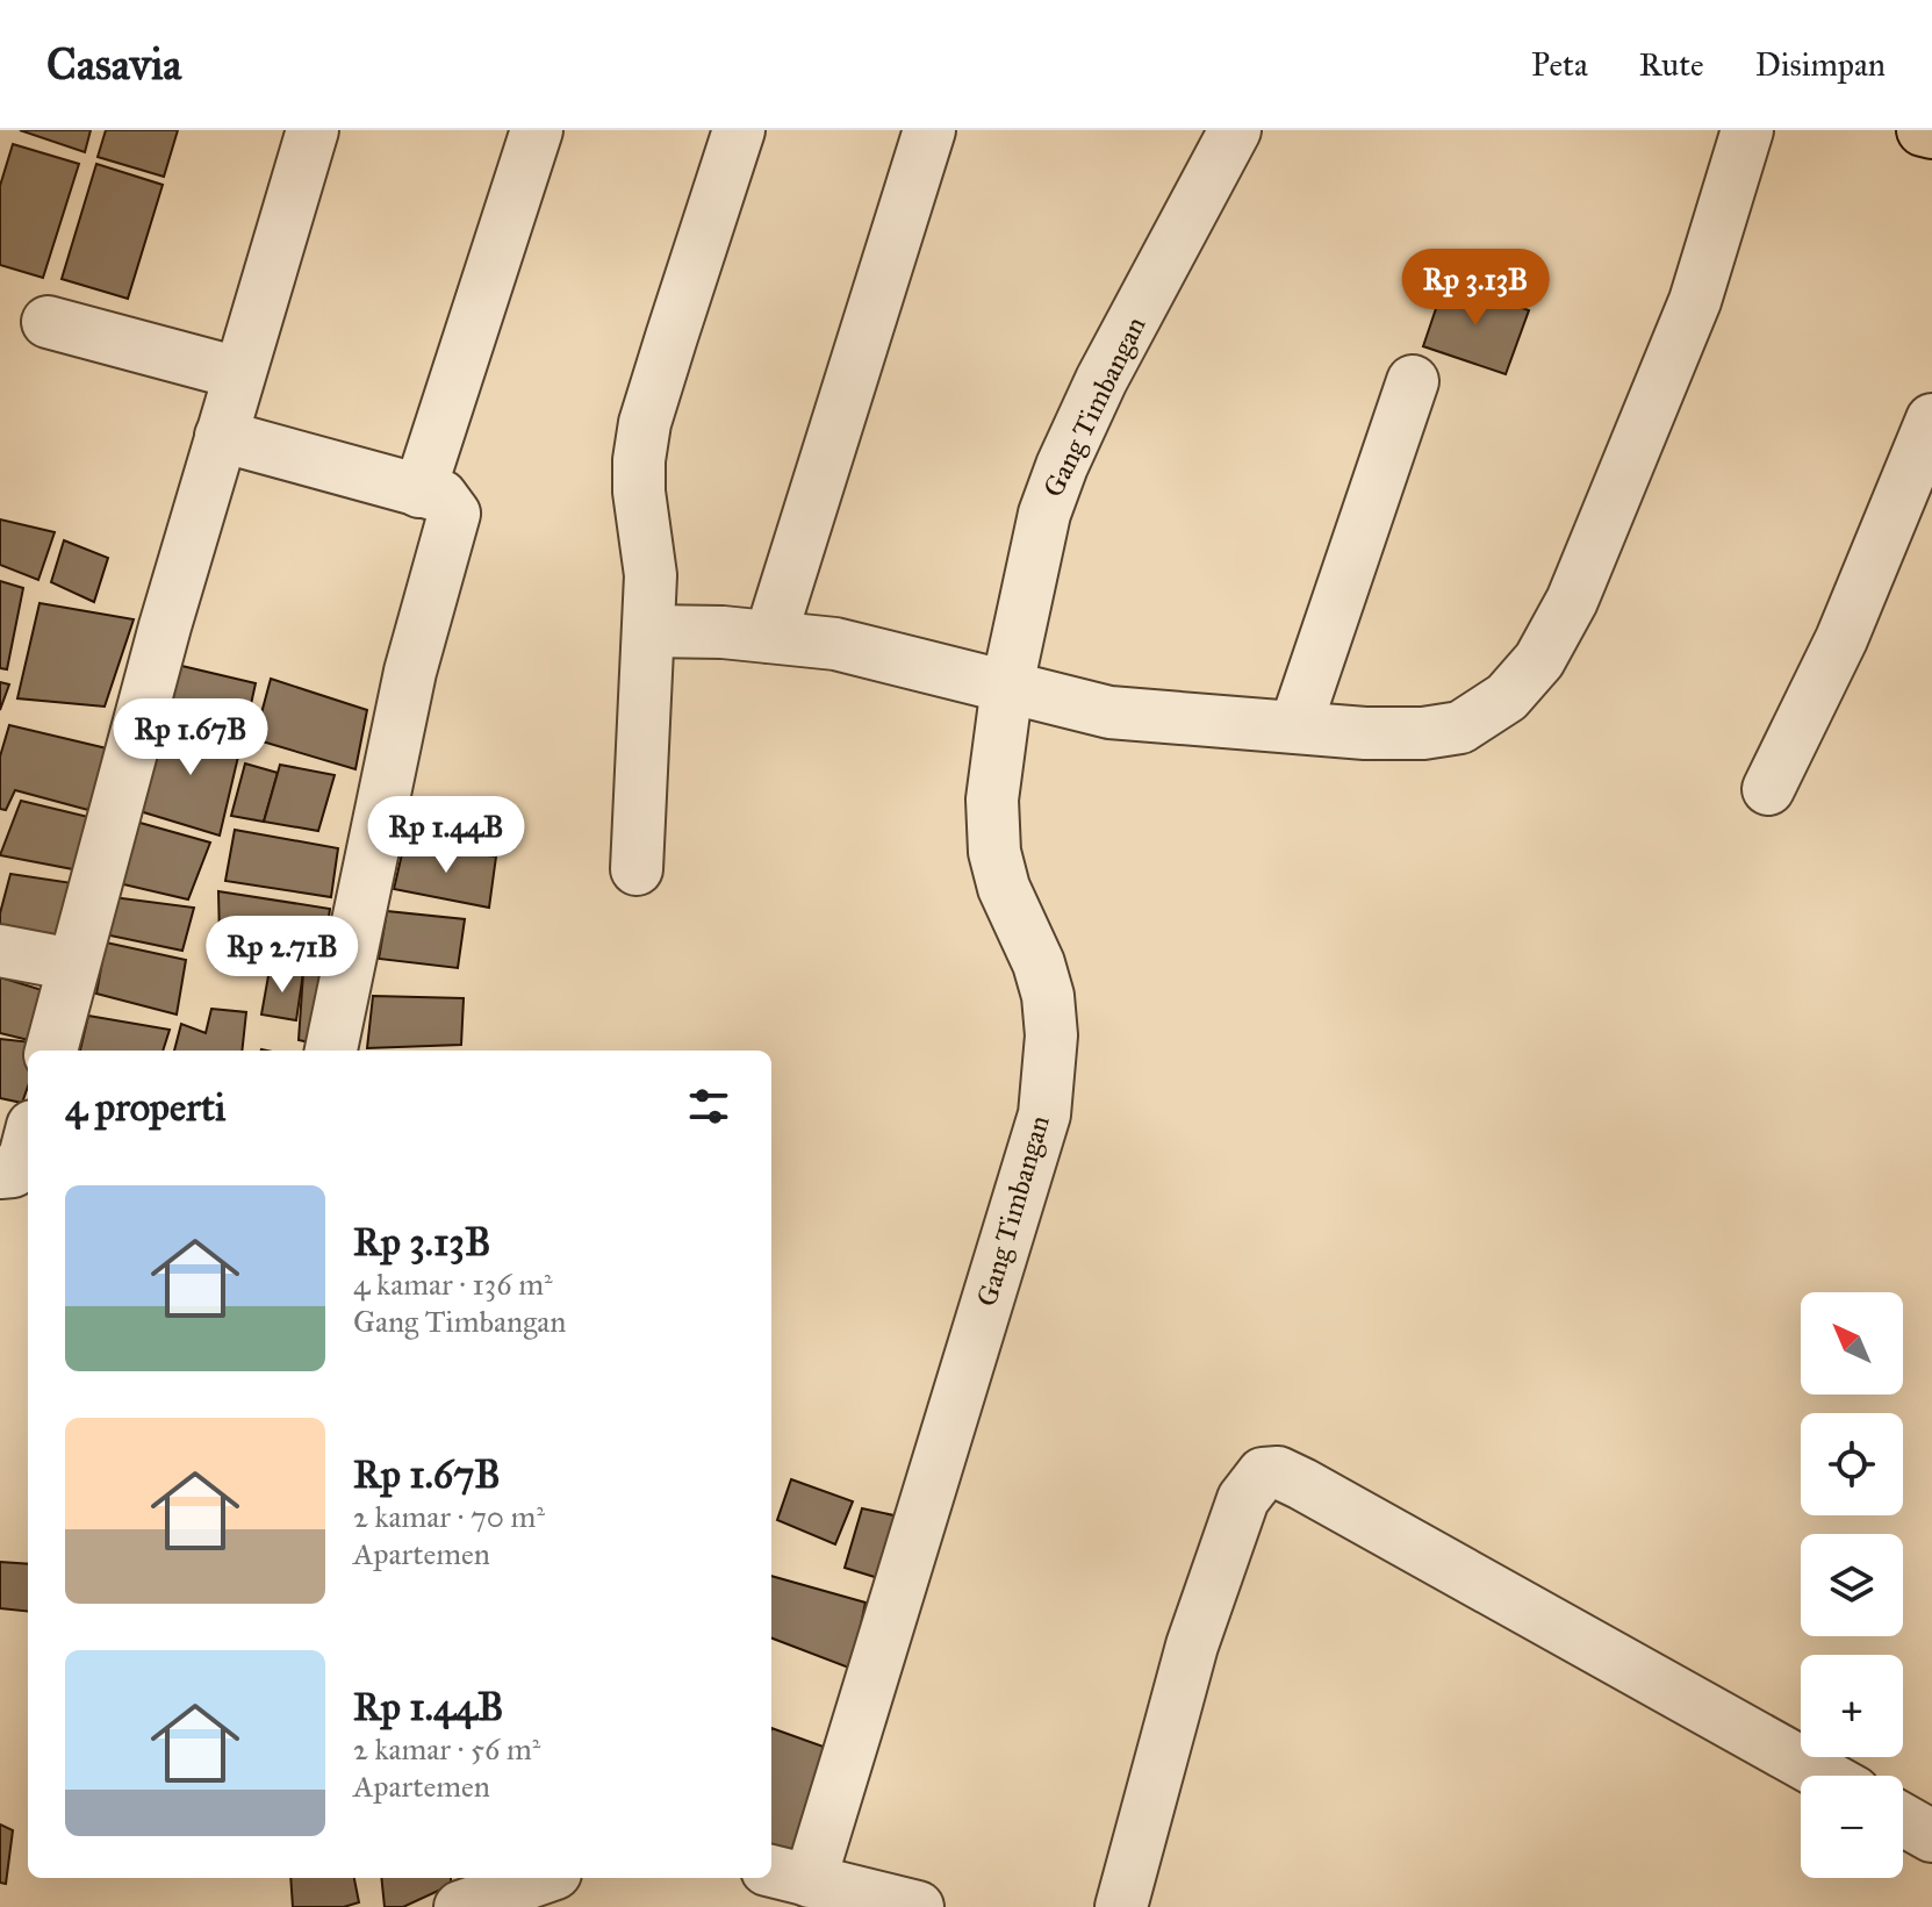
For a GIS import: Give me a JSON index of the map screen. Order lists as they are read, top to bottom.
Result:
{
  "streets": {
    "street": ["Gang Timbangan"]
  },
  "north": "top left",
  "page": {
    "header": "Casavia",
    "nav": ["Peta", "Rute", "Disimpan"],
    "price": [
      "Rp 3.13B",
      "Rp 1.67B",
      "Rp 1.44B",
      "Rp 2.71B"
    ],
    "heading": "4 properti",
    "list": [
      {
        "name": "Rp 3.13B",
        "note": "4 kamar · 136 m² · Gang Timbangan"
      },
      {
        "name": "Rp 1.67B",
        "note": "2 kamar · 70 m² · Apartemen"
      },
      {
        "name": "Rp 1.44B",
        "note": "2 kamar · 56 m² · Apartemen"
      }
    ],
    "map_buttons": ["+", "−"]
  }
}
